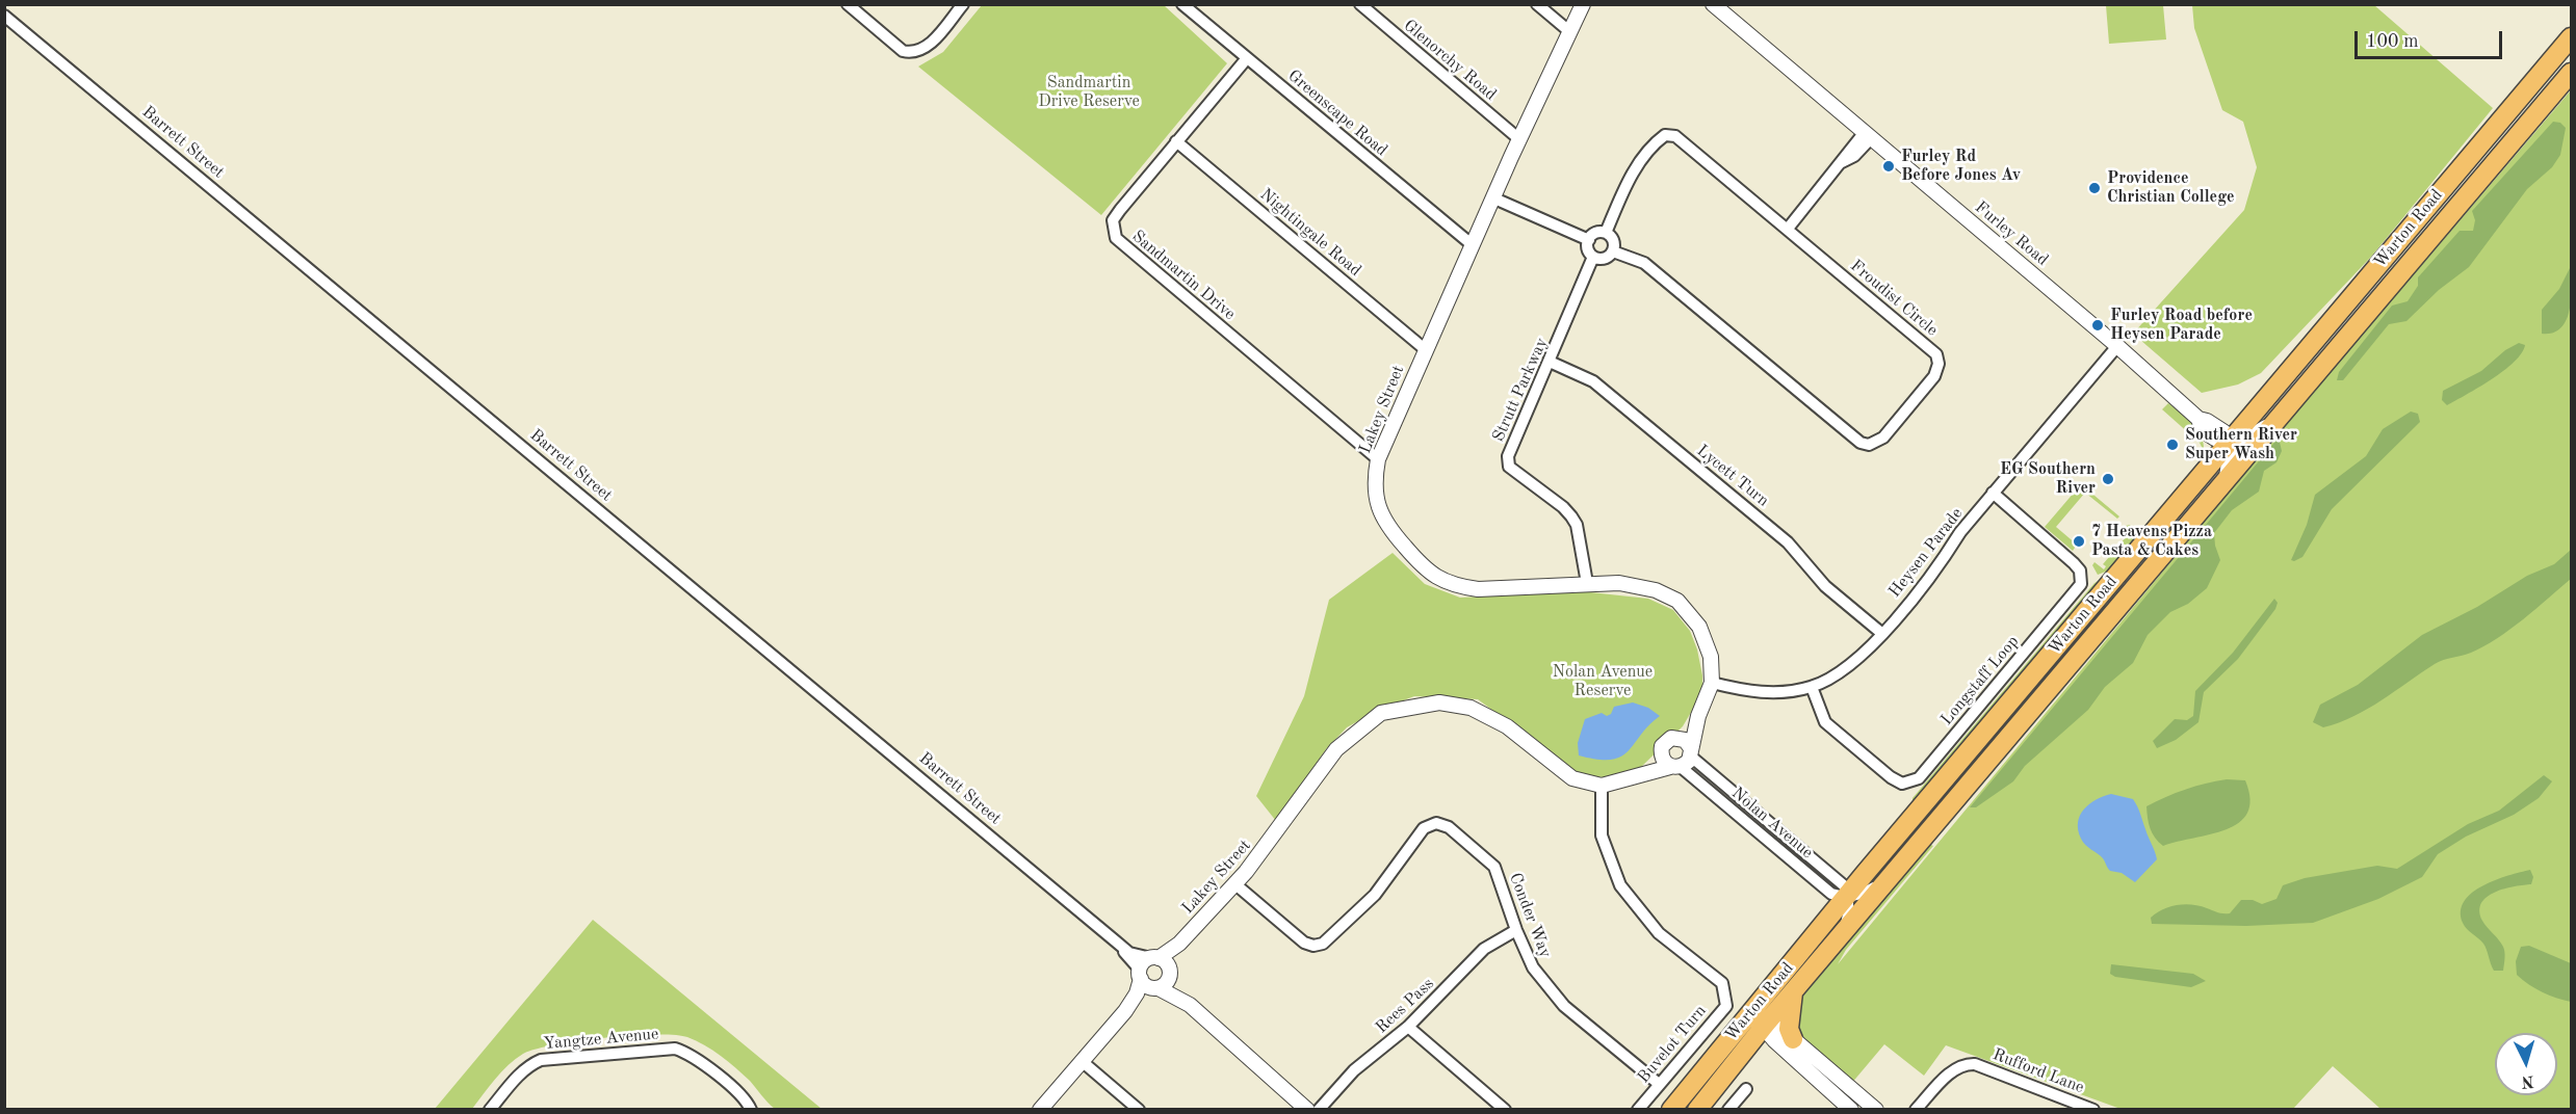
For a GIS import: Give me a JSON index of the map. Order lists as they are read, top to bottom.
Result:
{
  "streets": {
    "main road": ["Warton Road"],
    "street": [
      "Glenorchy Road",
      "Greenscape Road",
      "Barrett Street",
      "Nightingale Road",
      "Furley Road",
      "Sandmartin Drive",
      "Froudist Circle",
      "Strutt Parkway",
      "Lakey Street",
      "Lycett Turn",
      "Heysen Parade",
      "Longstaff Loop",
      "Nolan Avenue",
      "Conder Way",
      "Rees Pass",
      "Yangtze Avenue",
      "Buvelot Turn",
      "Rufford Lane"
    ]
  },
  "crossings": [
    ["Glenorchy Road", "Lakey Street"],
    ["Greenscape Road", "Sandmartin Drive"],
    ["Greenscape Road", "Lakey Street"],
    ["Barrett Street", "Lakey Street"],
    ["Warton Road", "Furley Road"],
    ["Warton Road", "Nolan Avenue"],
    ["Nightingale Road", "Sandmartin Drive"],
    ["Nightingale Road", "Lakey Street"],
    ["Furley Road", "Heysen Parade"],
    ["Sandmartin Drive", "Lakey Street"],
    ["Froudist Circle", "Strutt Parkway"],
    ["Strutt Parkway", "Lakey Street"],
    ["Strutt Parkway", "Lycett Turn"],
    ["Lakey Street", "Heysen Parade"],
    ["Lakey Street", "Nolan Avenue"],
    ["Lakey Street", "Conder Way"],
    ["Lakey Street", "Buvelot Turn"],
    ["Lycett Turn", "Heysen Parade"],
    ["Heysen Parade", "Longstaff Loop"],
    ["Conder Way", "Rees Pass"],
    ["Conder Way", "Buvelot Turn"]
  ],
  "parks": ["Sandmartin Drive Reserve", "Nolan Avenue Reserve"],
  "places": [
    "Furley Rd Before Jones Av",
    "Providence Christian College",
    "Furley Road before Heysen Parade",
    "Southern River Super Wash",
    "EG Southern River",
    "7 Heavens Pizza Pasta & Cakes"
  ],
  "scale_bar": "100 m",
  "north": "bottom"
}
